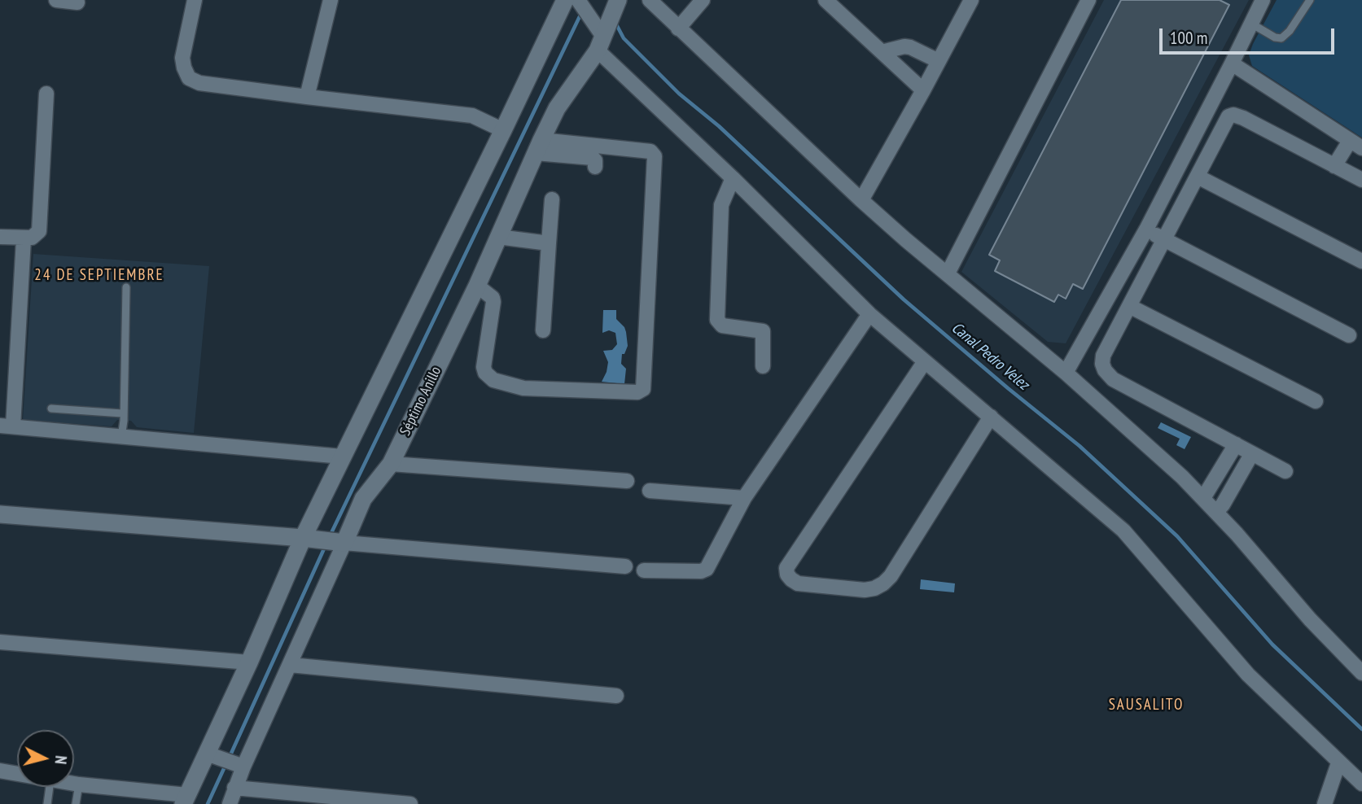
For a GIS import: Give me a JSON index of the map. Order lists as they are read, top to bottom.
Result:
{
  "streets": {
    "street": ["Séptimo Anillo"]
  },
  "districts": ["24 DE SEPTIEMBRE", "SAUSALITO"],
  "water": ["Canal Pedro Velez"],
  "scale_bar": "100 m",
  "north": "right"
}
